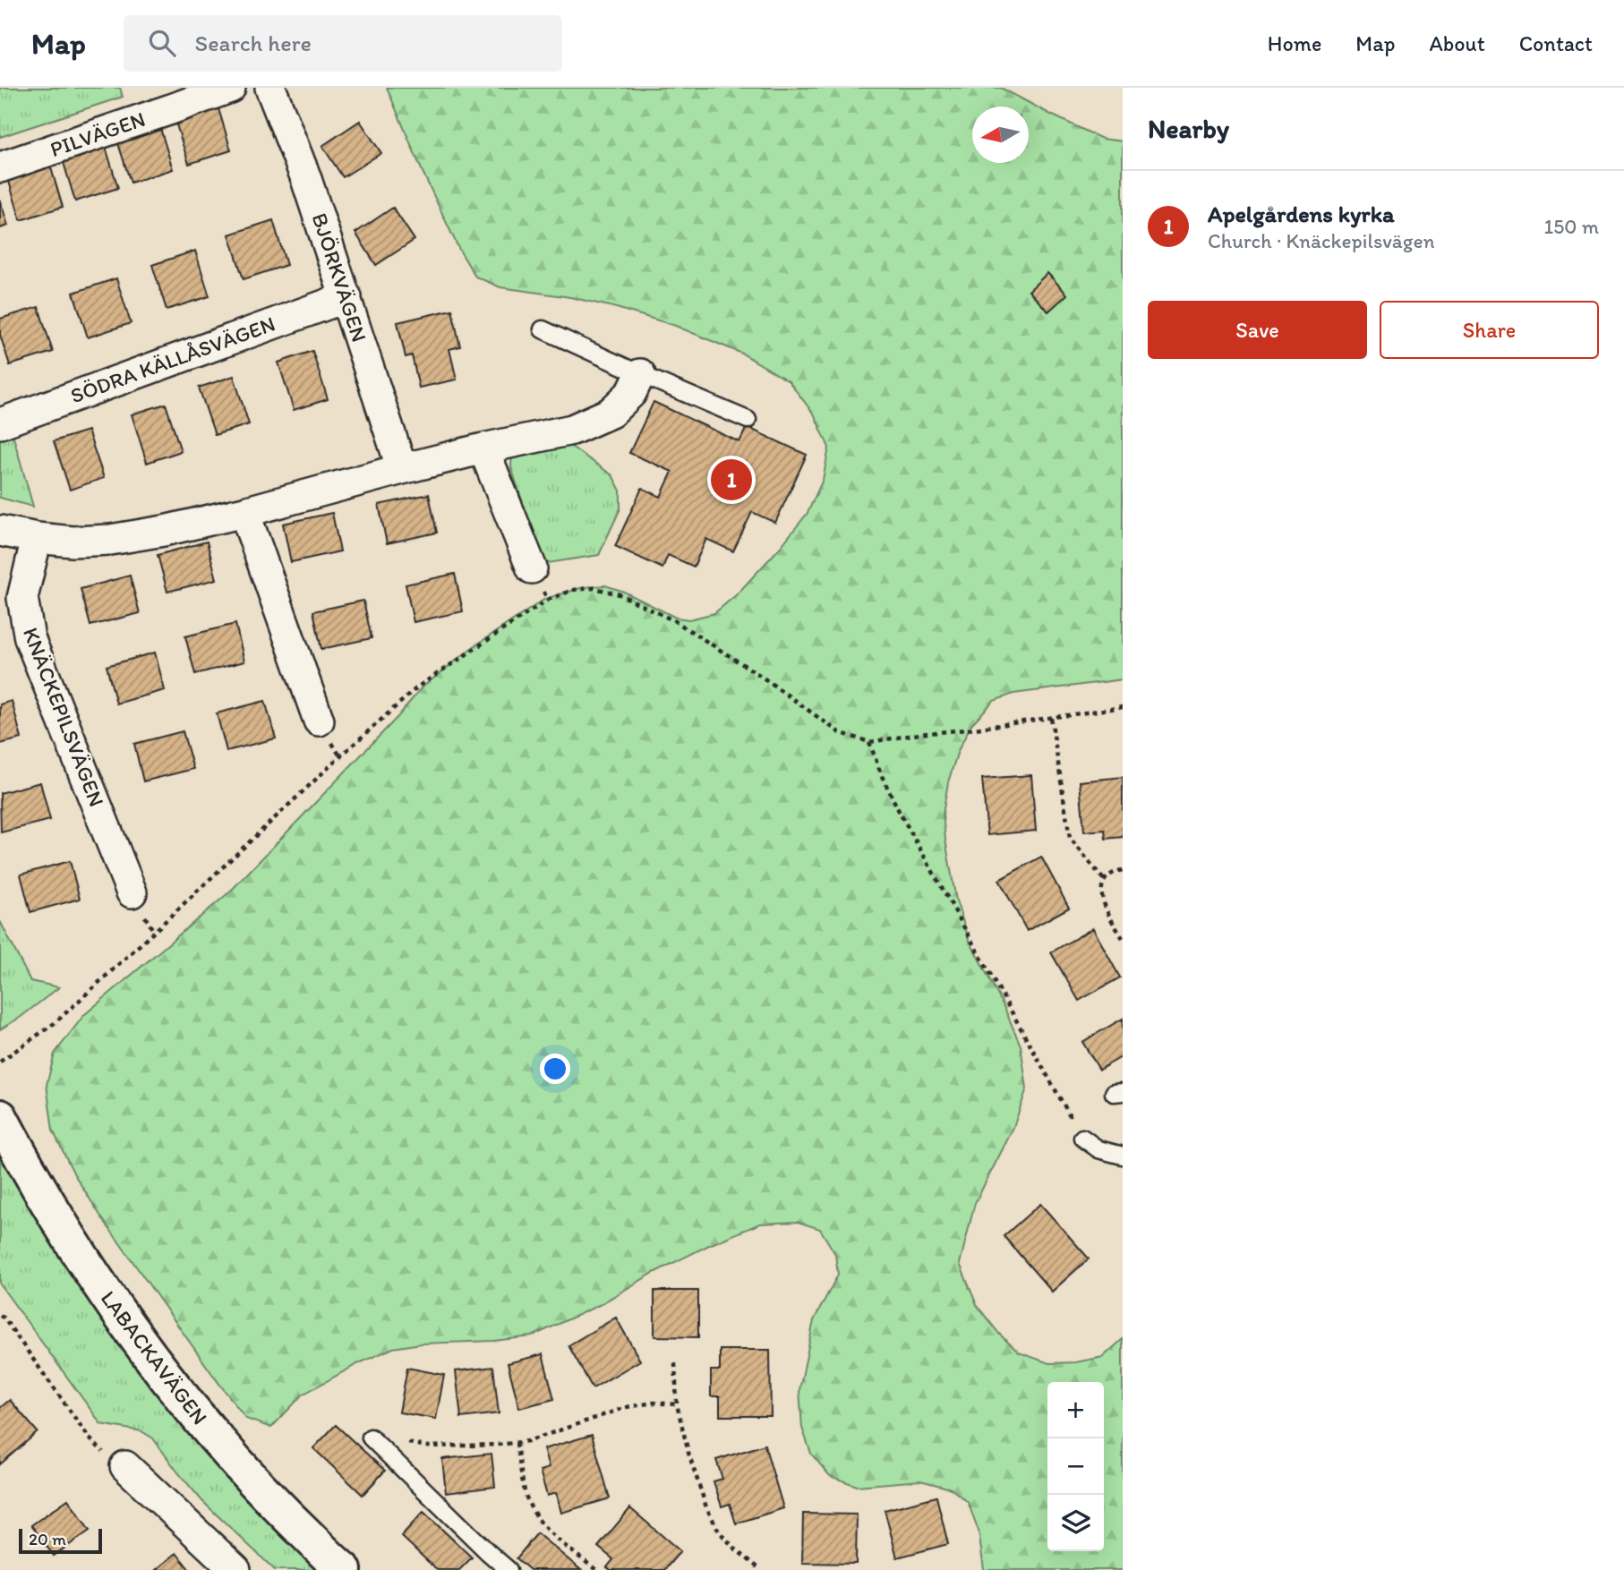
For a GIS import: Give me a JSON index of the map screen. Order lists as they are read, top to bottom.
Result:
{
  "streets": {
    "street": [
      "PILVÄGEN",
      "BJÖRKVÄGEN",
      "SÖDRA KÄLLÅSVÄGEN",
      "KNÄCKEPILSVÄGEN",
      "LABACKAVÄGEN"
    ]
  },
  "crossings": [
    ["BJÖRKVÄGEN", "SÖDRA KÄLLÅSVÄGEN"]
  ],
  "scale_bar": "20 m",
  "north": "left",
  "page": {
    "header": "Map",
    "search": "Search here",
    "nav": [
      "Home",
      "Map",
      "About",
      "Contact"
    ],
    "heading": "Nearby",
    "list": [
      {
        "mark": "1",
        "name": "Apelgårdens kyrka",
        "note": "Church · Knäckepilsvägen",
        "value": "150 m"
      }
    ],
    "buttons": ["Save", "Share"],
    "pins": "1",
    "map_buttons": ["+", "−"],
    "scale": "20 m"
  }
}
